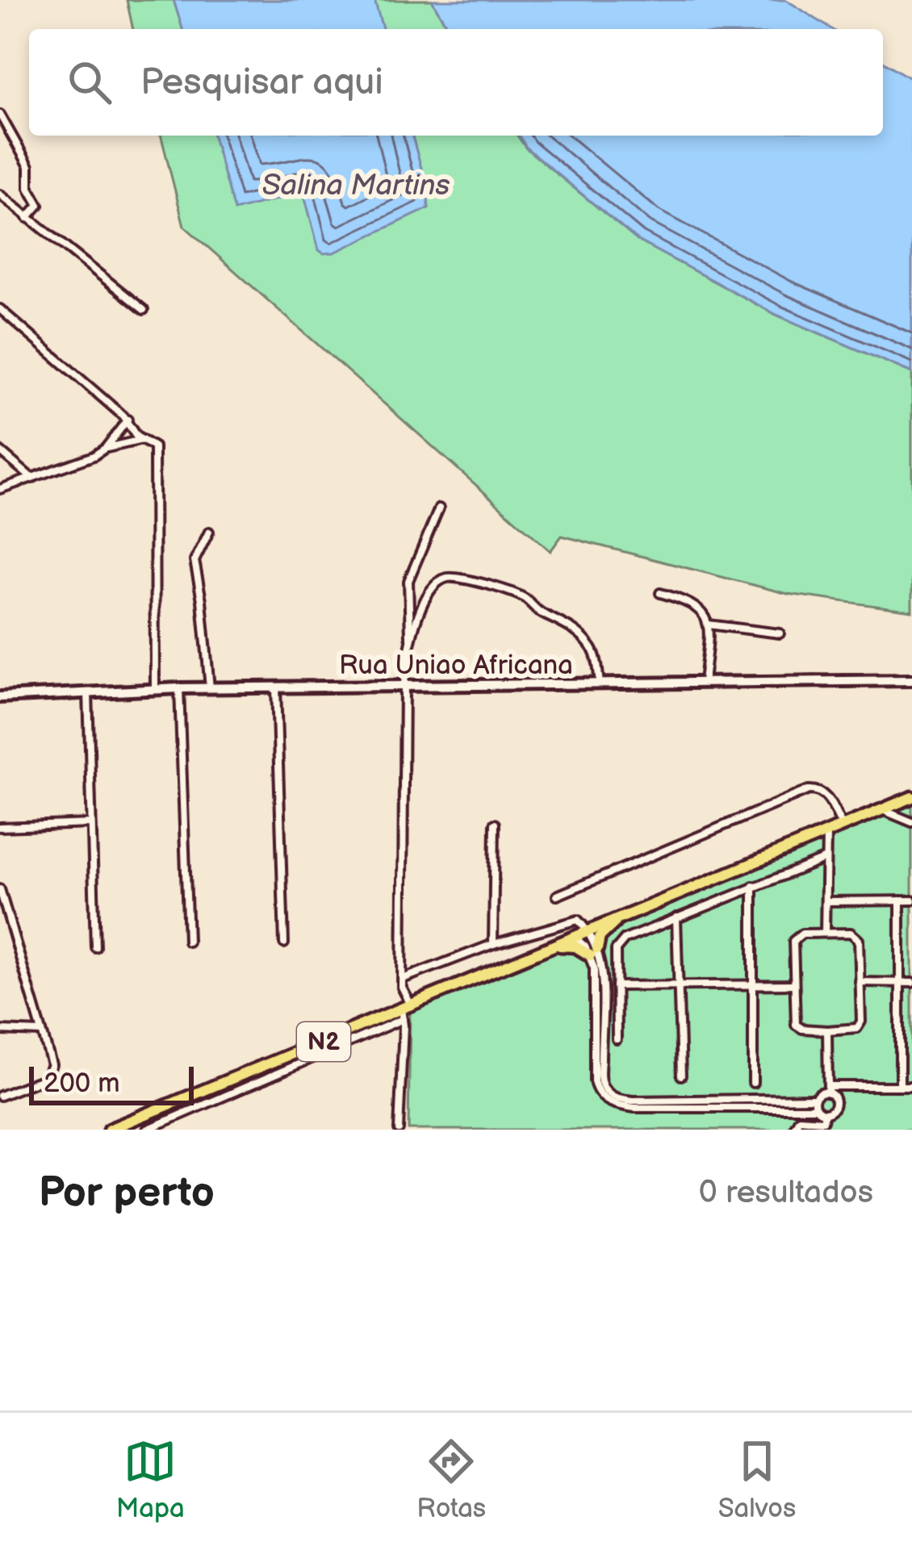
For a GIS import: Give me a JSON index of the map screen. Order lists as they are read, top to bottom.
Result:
{
  "streets": {
    "main road": ["Rua Uniao Africana", "N2"]
  },
  "water": ["Salina Martins"],
  "scale_bar": "200 m",
  "page": {
    "search": "Pesquisar aqui",
    "scale": "200 m",
    "heading": ["Por perto", "0 resultados"],
    "nav": ["Mapa", "Rotas", "Salvos"]
  }
}
